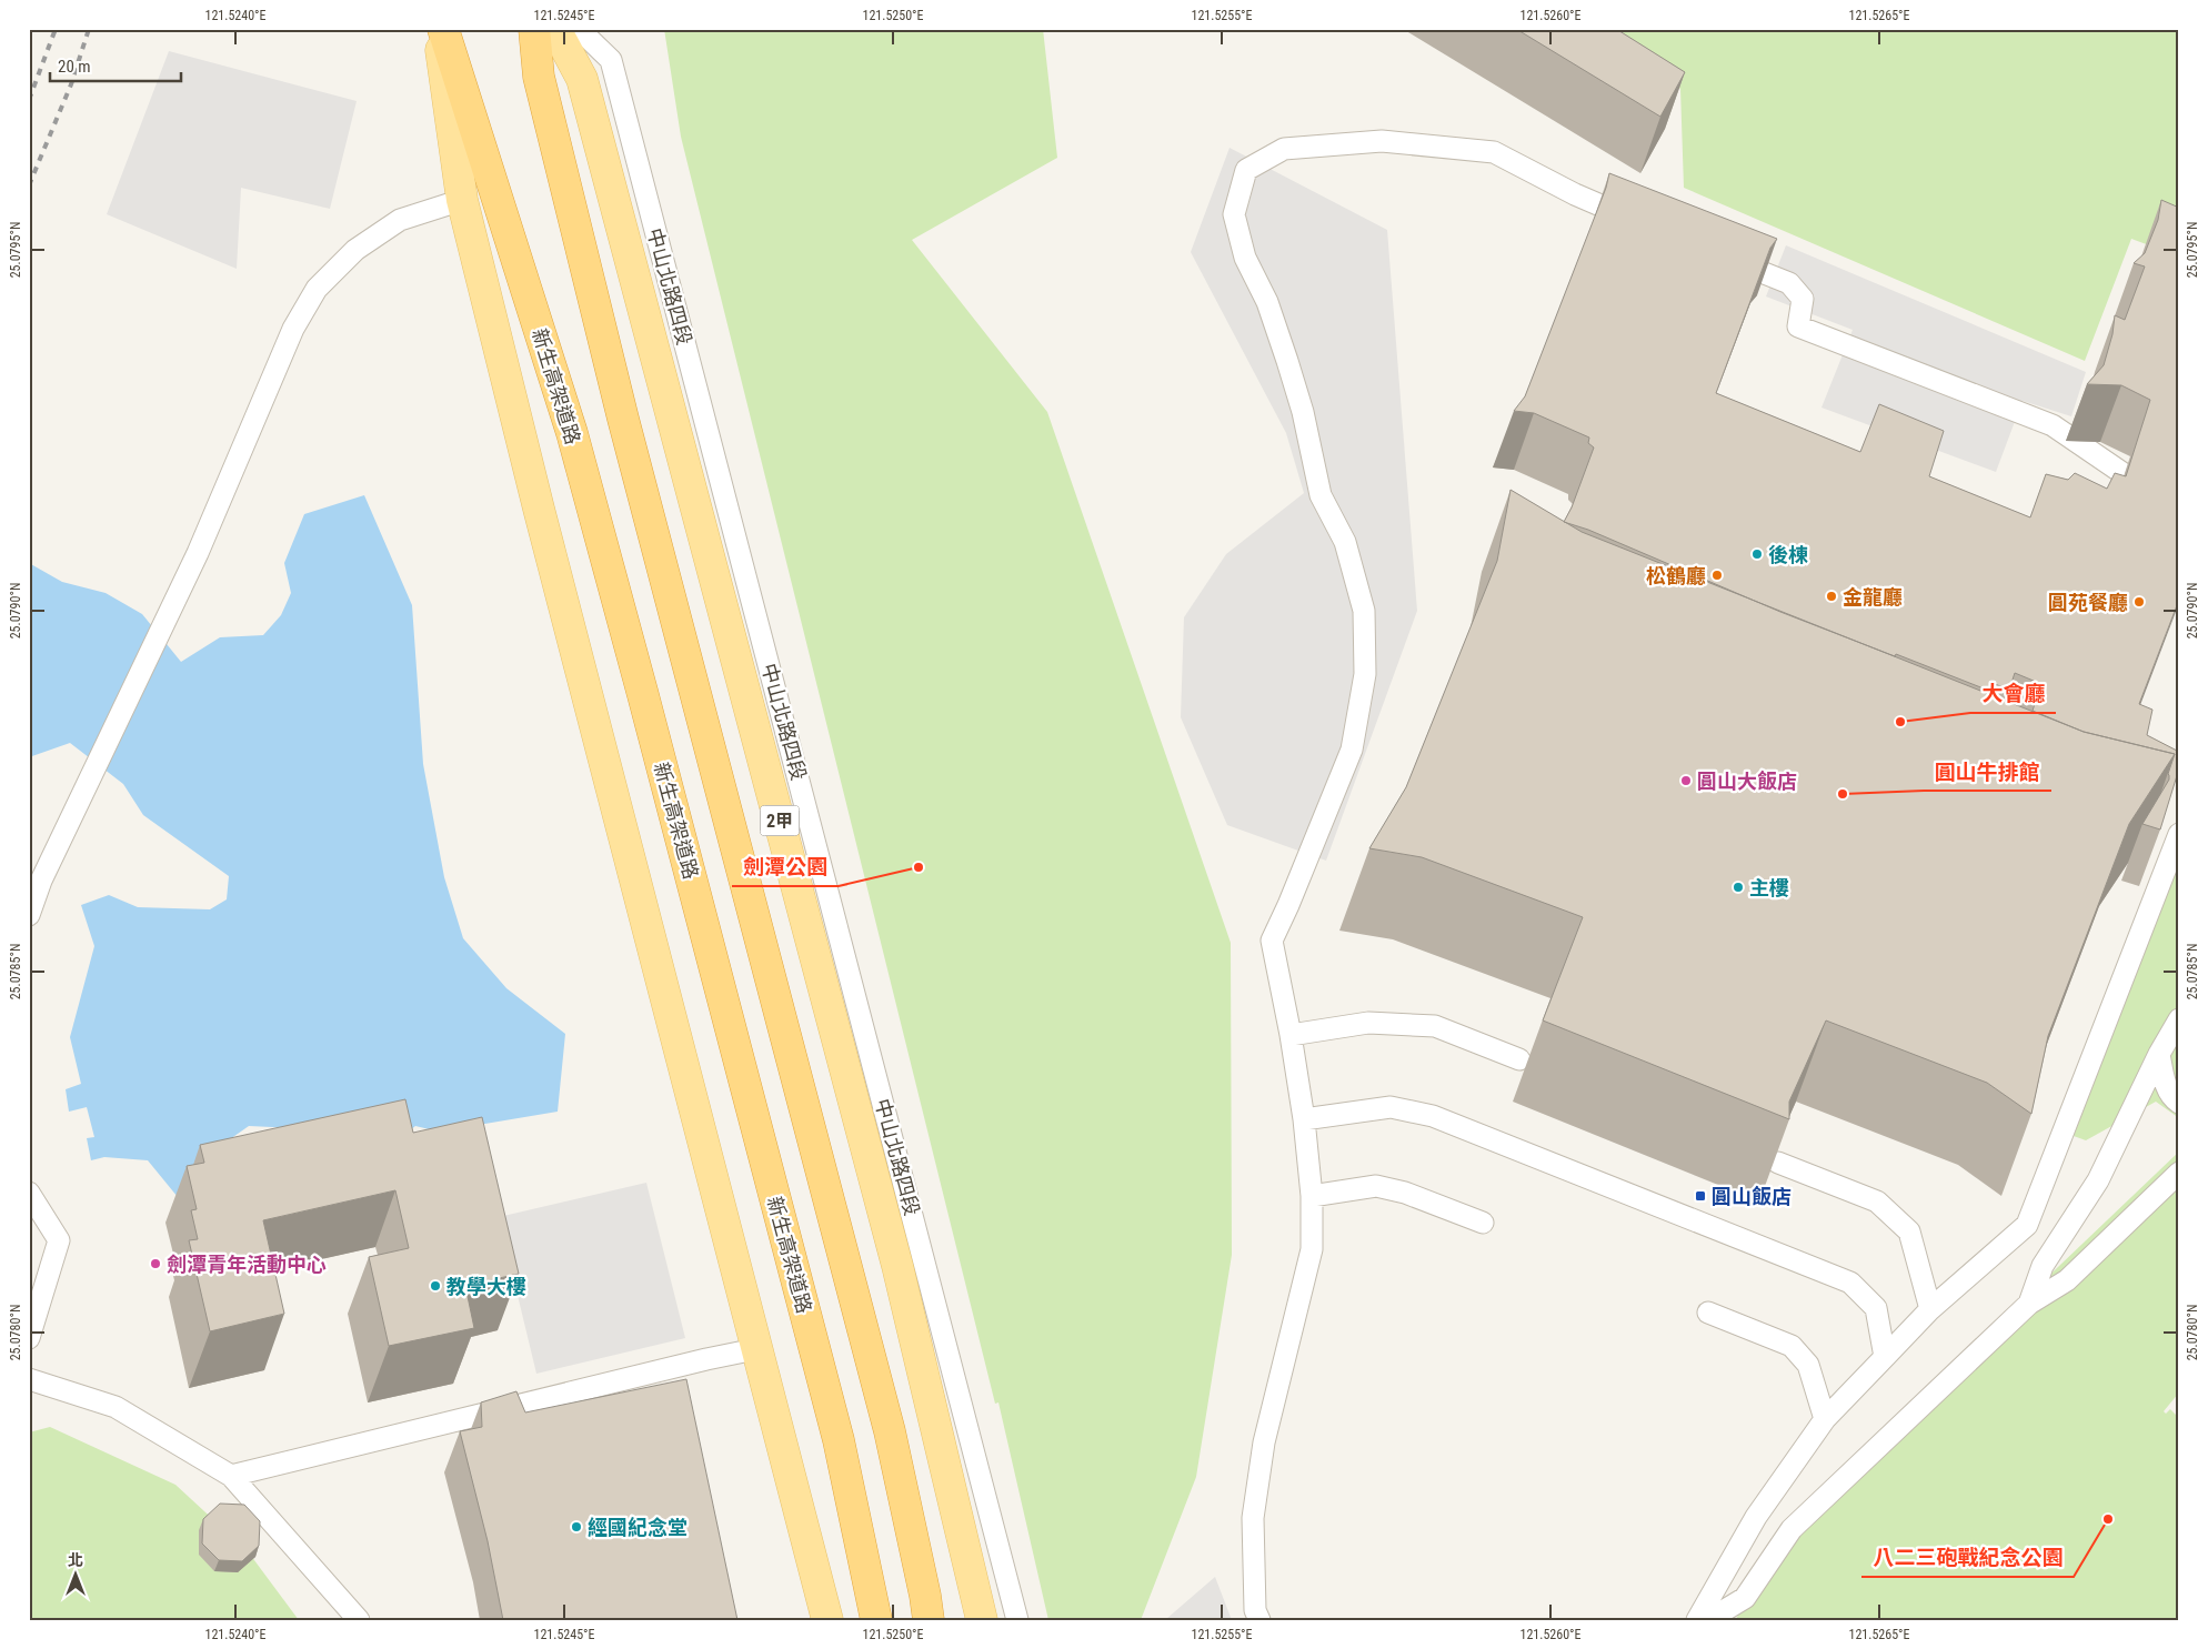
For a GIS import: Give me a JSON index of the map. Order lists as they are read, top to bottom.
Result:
{
  "streets": {
    "highway": ["新生高架道路"],
    "main road": ["中山北路四段", "2甲"]
  },
  "places": {
    "other": [
      "後棟",
      "松鶴廳",
      "金龍廳",
      "圓苑餐廳",
      "大會廳",
      "圓山大飯店",
      "圓山牛排館",
      "劍潭公園",
      "主樓",
      "劍潭青年活動中心",
      "教學大樓",
      "八二三砲戰紀念公園",
      "經國紀念堂"
    ],
    "transit": ["圓山飯店"]
  },
  "scale_bar": "20 m",
  "north": "top",
  "coordinates": [
    "121.5240°E",
    "121.5245°E",
    "121.5250°E",
    "121.5255°E",
    "121.5260°E",
    "121.5265°E",
    "25.0795°N",
    "25.0790°N",
    "25.0785°N",
    "25.0780°N"
  ]
}
